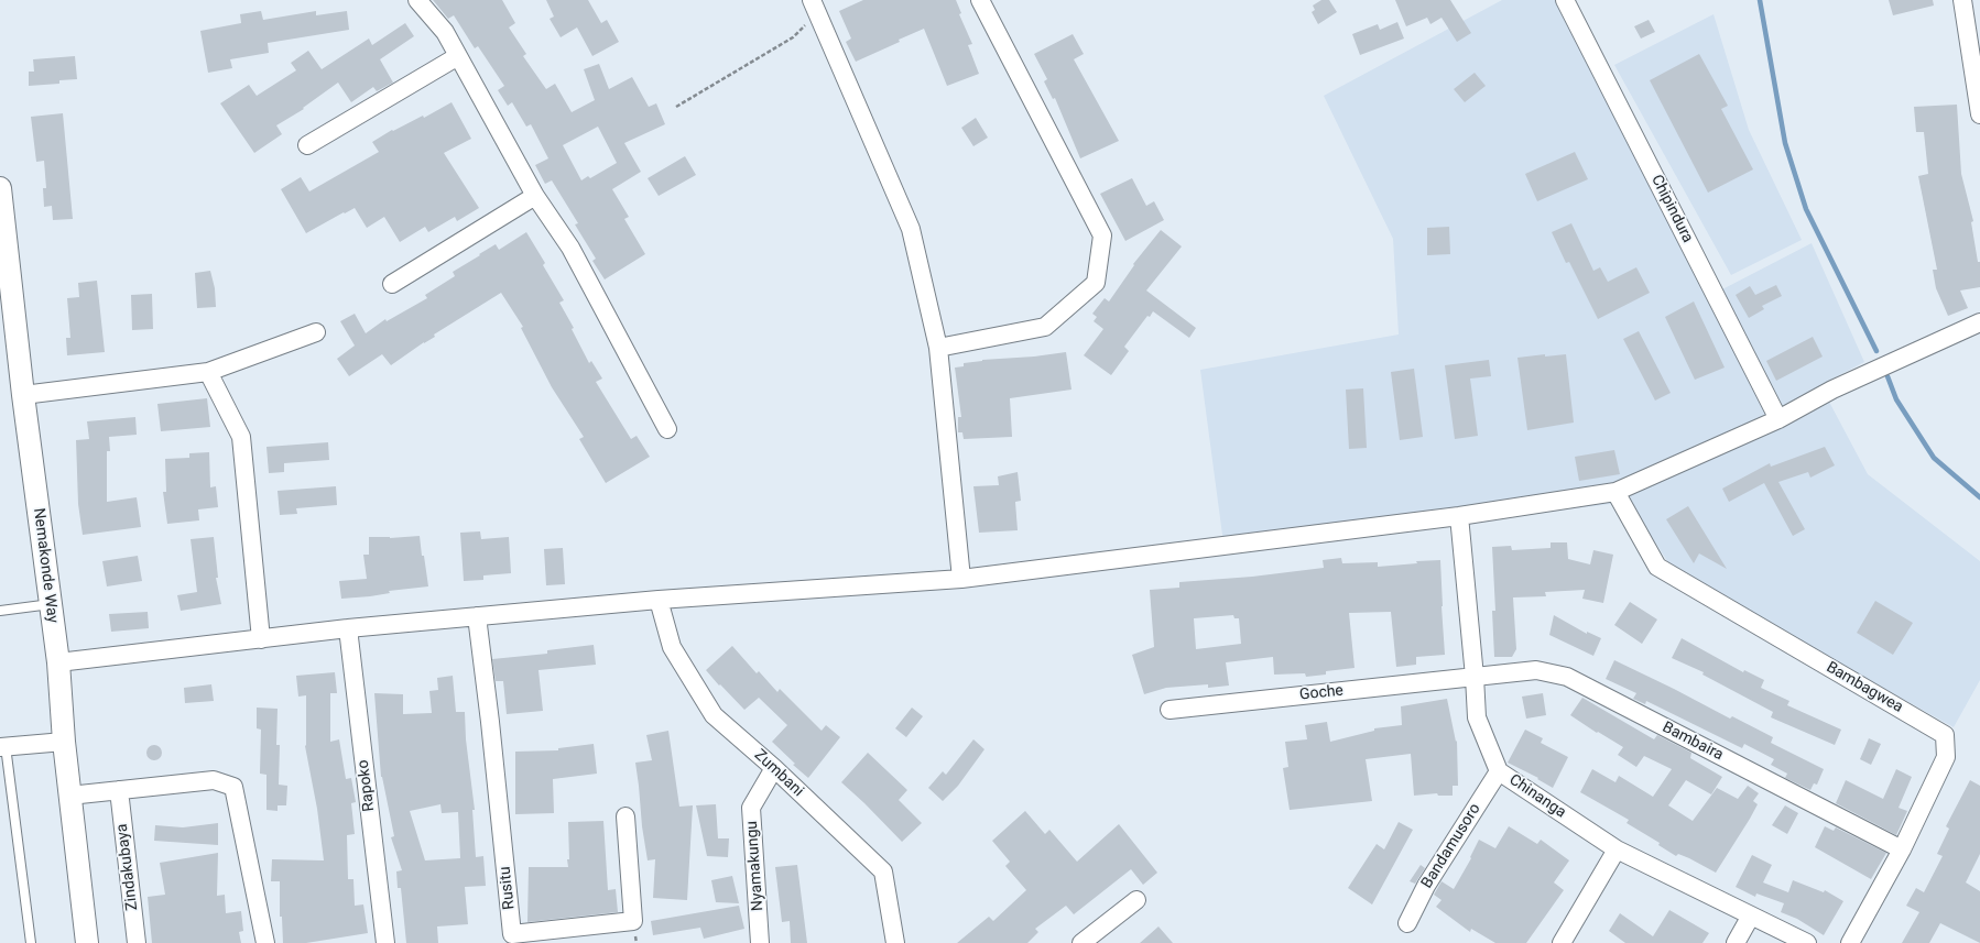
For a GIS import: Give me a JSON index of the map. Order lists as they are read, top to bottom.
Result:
{
  "streets": {
    "street": [
      "Chipindura",
      "Nemakonde Way",
      "Bambagwea",
      "Goche",
      "Bambaira",
      "Zumbani",
      "Rapoko",
      "Chinanga",
      "Bandamusoro",
      "Nyamakungu",
      "Zindakubaya",
      "Rusitu"
    ]
  },
  "crossings": [
    ["Bambagwea", "Bambaira"],
    ["Goche", "Bambaira"],
    ["Goche", "Chinanga"],
    ["Bambaira", "Chinanga"],
    ["Zumbani", "Nyamakungu"],
    ["Chinanga", "Bandamusoro"]
  ]
}
